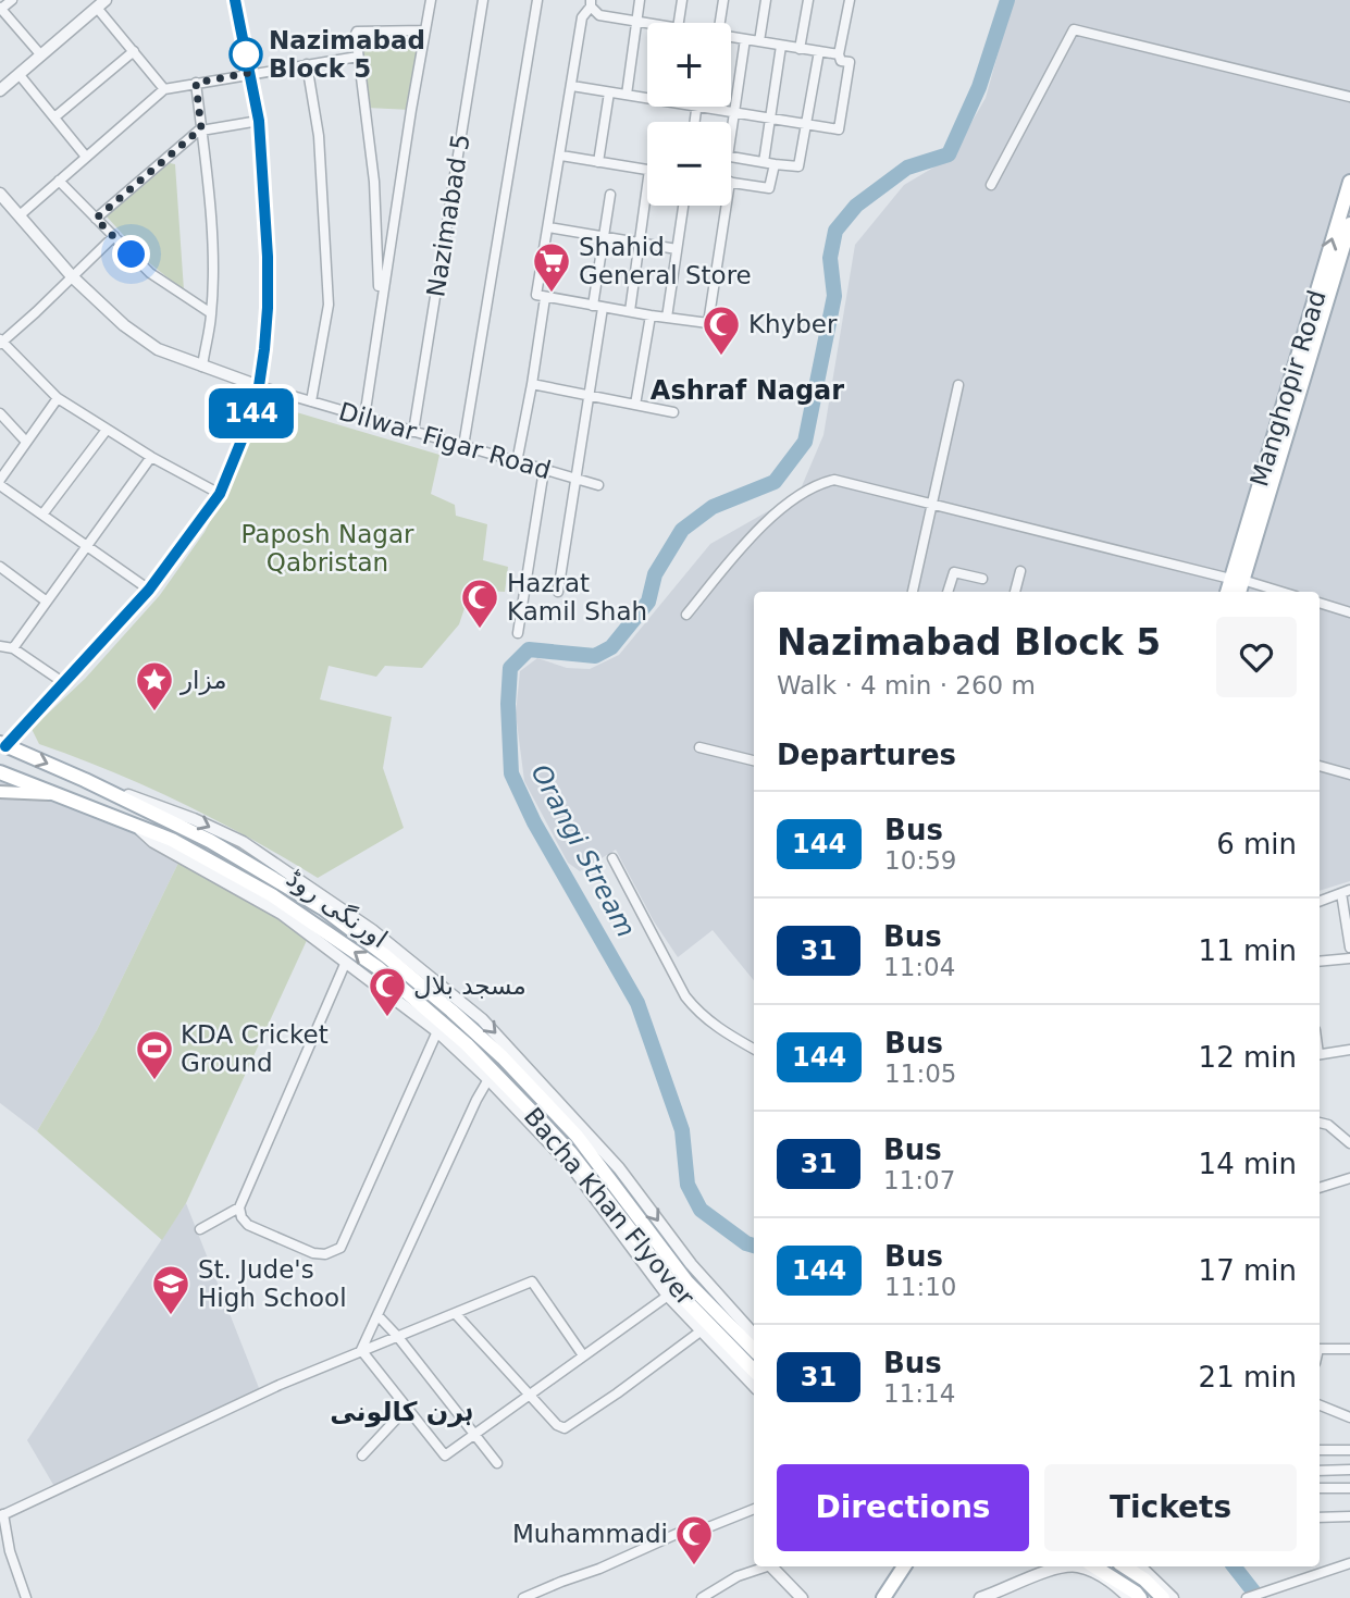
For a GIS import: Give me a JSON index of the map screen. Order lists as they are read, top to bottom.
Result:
{
  "streets": {
    "main road": ["Manghopir Road", "Bacha Khan Flyover"],
    "street": ["Nazimabad 5", "Dilwar Figar Road", "اورنگی روڈ"]
  },
  "crossings": [
    ["Nazimabad 5", "Dilwar Figar Road"],
    ["اورنگی روڈ", "Bacha Khan Flyover"]
  ],
  "districts": ["Ashraf Nagar", "ہرن کالونی"],
  "water": ["Orangi Stream"],
  "parks": ["Paposh Nagar Qabristan"],
  "places": {
    "other": ["Nazimabad Block 5"],
    "supermarket": ["Shahid General Store"],
    "mosque": [
      "Khyber",
      "Hazrat Kamil Shah",
      "مسجد بلال",
      "Muhammadi"
    ],
    "place": ["مزار"],
    "sports": ["KDA Cricket Ground"],
    "school or university": ["St. Jude's High School"]
  },
  "lines": ["bus line 144"],
  "page": {
    "on_map": "144",
    "map_buttons": ["+", "−"],
    "heading": [
      ["Nazimabad Block 5", "Walk · 4 min · 260 m"],
      "Departures"
    ],
    "list": [
      {
        "mark": "144",
        "name": "Bus",
        "note": "10:59",
        "value": "6 min"
      },
      {
        "mark": "31",
        "name": "Bus",
        "note": "11:04",
        "value": "11 min"
      },
      {
        "mark": "144",
        "name": "Bus",
        "note": "11:05",
        "value": "12 min"
      },
      {
        "mark": "31",
        "name": "Bus",
        "note": "11:07",
        "value": "14 min"
      },
      {
        "mark": "144",
        "name": "Bus",
        "note": "11:10",
        "value": "17 min"
      },
      {
        "mark": "31",
        "name": "Bus",
        "note": "11:14",
        "value": "21 min"
      }
    ],
    "buttons": ["Directions", "Tickets"]
  }
}
